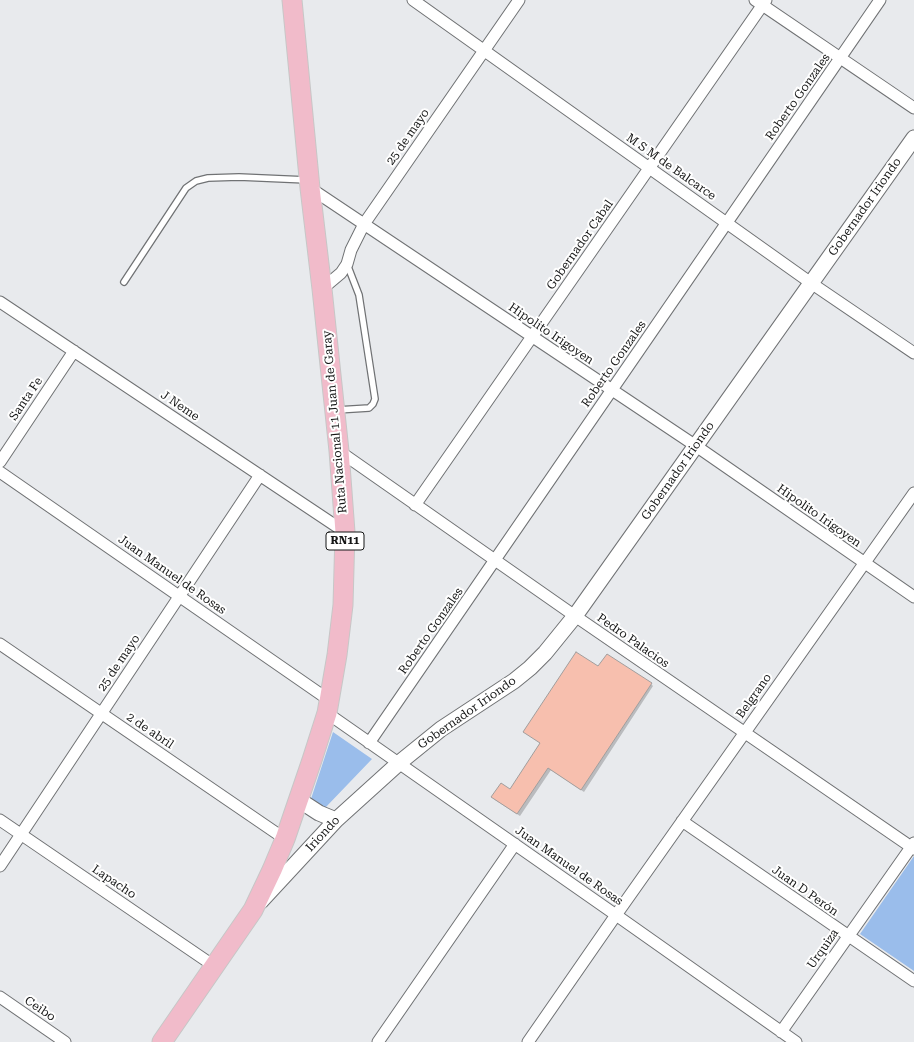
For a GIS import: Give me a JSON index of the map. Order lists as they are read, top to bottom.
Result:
{
  "streets": {
    "highway": ["Ruta Nacional 11 Juan de Garay", "RN11"],
    "main road": ["Gobernador Iriondo", "Iriondo"],
    "street": [
      "Roberto Gonzales",
      "25 de mayo",
      "M S M de Balcarce",
      "Gobernador Cabal",
      "Hipolito Irigoyen",
      "Santa Fe",
      "J Neme",
      "Juan Manuel de Rosas",
      "Pedro Palacios",
      "Belgrano",
      "2 de abril",
      "Lapacho",
      "Juan D Perón",
      "Urquiza",
      "Ceibo"
    ]
  },
  "crossings": [
    ["Roberto Gonzales", "M S M de Balcarce"],
    ["Roberto Gonzales", "Hipolito Irigoyen"],
    ["Roberto Gonzales", "Juan Manuel de Rosas"],
    ["Roberto Gonzales", "Pedro Palacios"],
    ["25 de mayo", "M S M de Balcarce"],
    ["25 de mayo", "Hipolito Irigoyen"],
    ["25 de mayo", "J Neme"],
    ["25 de mayo", "Ruta Nacional 11 Juan de Garay"],
    ["25 de mayo", "Juan Manuel de Rosas"],
    ["25 de mayo", "2 de abril"],
    ["25 de mayo", "Lapacho"],
    ["M S M de Balcarce", "Gobernador Iriondo"],
    ["M S M de Balcarce", "Gobernador Cabal"],
    ["Gobernador Iriondo", "Hipolito Irigoyen"],
    ["Gobernador Iriondo", "Juan Manuel de Rosas"],
    ["Gobernador Iriondo", "Pedro Palacios"],
    ["Gobernador Iriondo", "Iriondo"],
    ["Gobernador Cabal", "Hipolito Irigoyen"],
    ["Gobernador Cabal", "Pedro Palacios"],
    ["Hipolito Irigoyen", "Ruta Nacional 11 Juan de Garay"],
    ["Hipolito Irigoyen", "Belgrano"],
    ["Santa Fe", "J Neme"],
    ["J Neme", "Ruta Nacional 11 Juan de Garay"],
    ["Ruta Nacional 11 Juan de Garay", "Juan Manuel de Rosas"],
    ["Ruta Nacional 11 Juan de Garay", "Pedro Palacios"],
    ["Ruta Nacional 11 Juan de Garay", "2 de abril"],
    ["Ruta Nacional 11 Juan de Garay", "Iriondo"],
    ["Ruta Nacional 11 Juan de Garay", "Lapacho"],
    ["Juan Manuel de Rosas", "Belgrano"],
    ["Juan Manuel de Rosas", "Iriondo"],
    ["Juan Manuel de Rosas", "Urquiza"],
    ["Pedro Palacios", "Belgrano"],
    ["Pedro Palacios", "Urquiza"],
    ["Belgrano", "Juan D Perón"],
    ["Juan D Perón", "Urquiza"]
  ]
}
